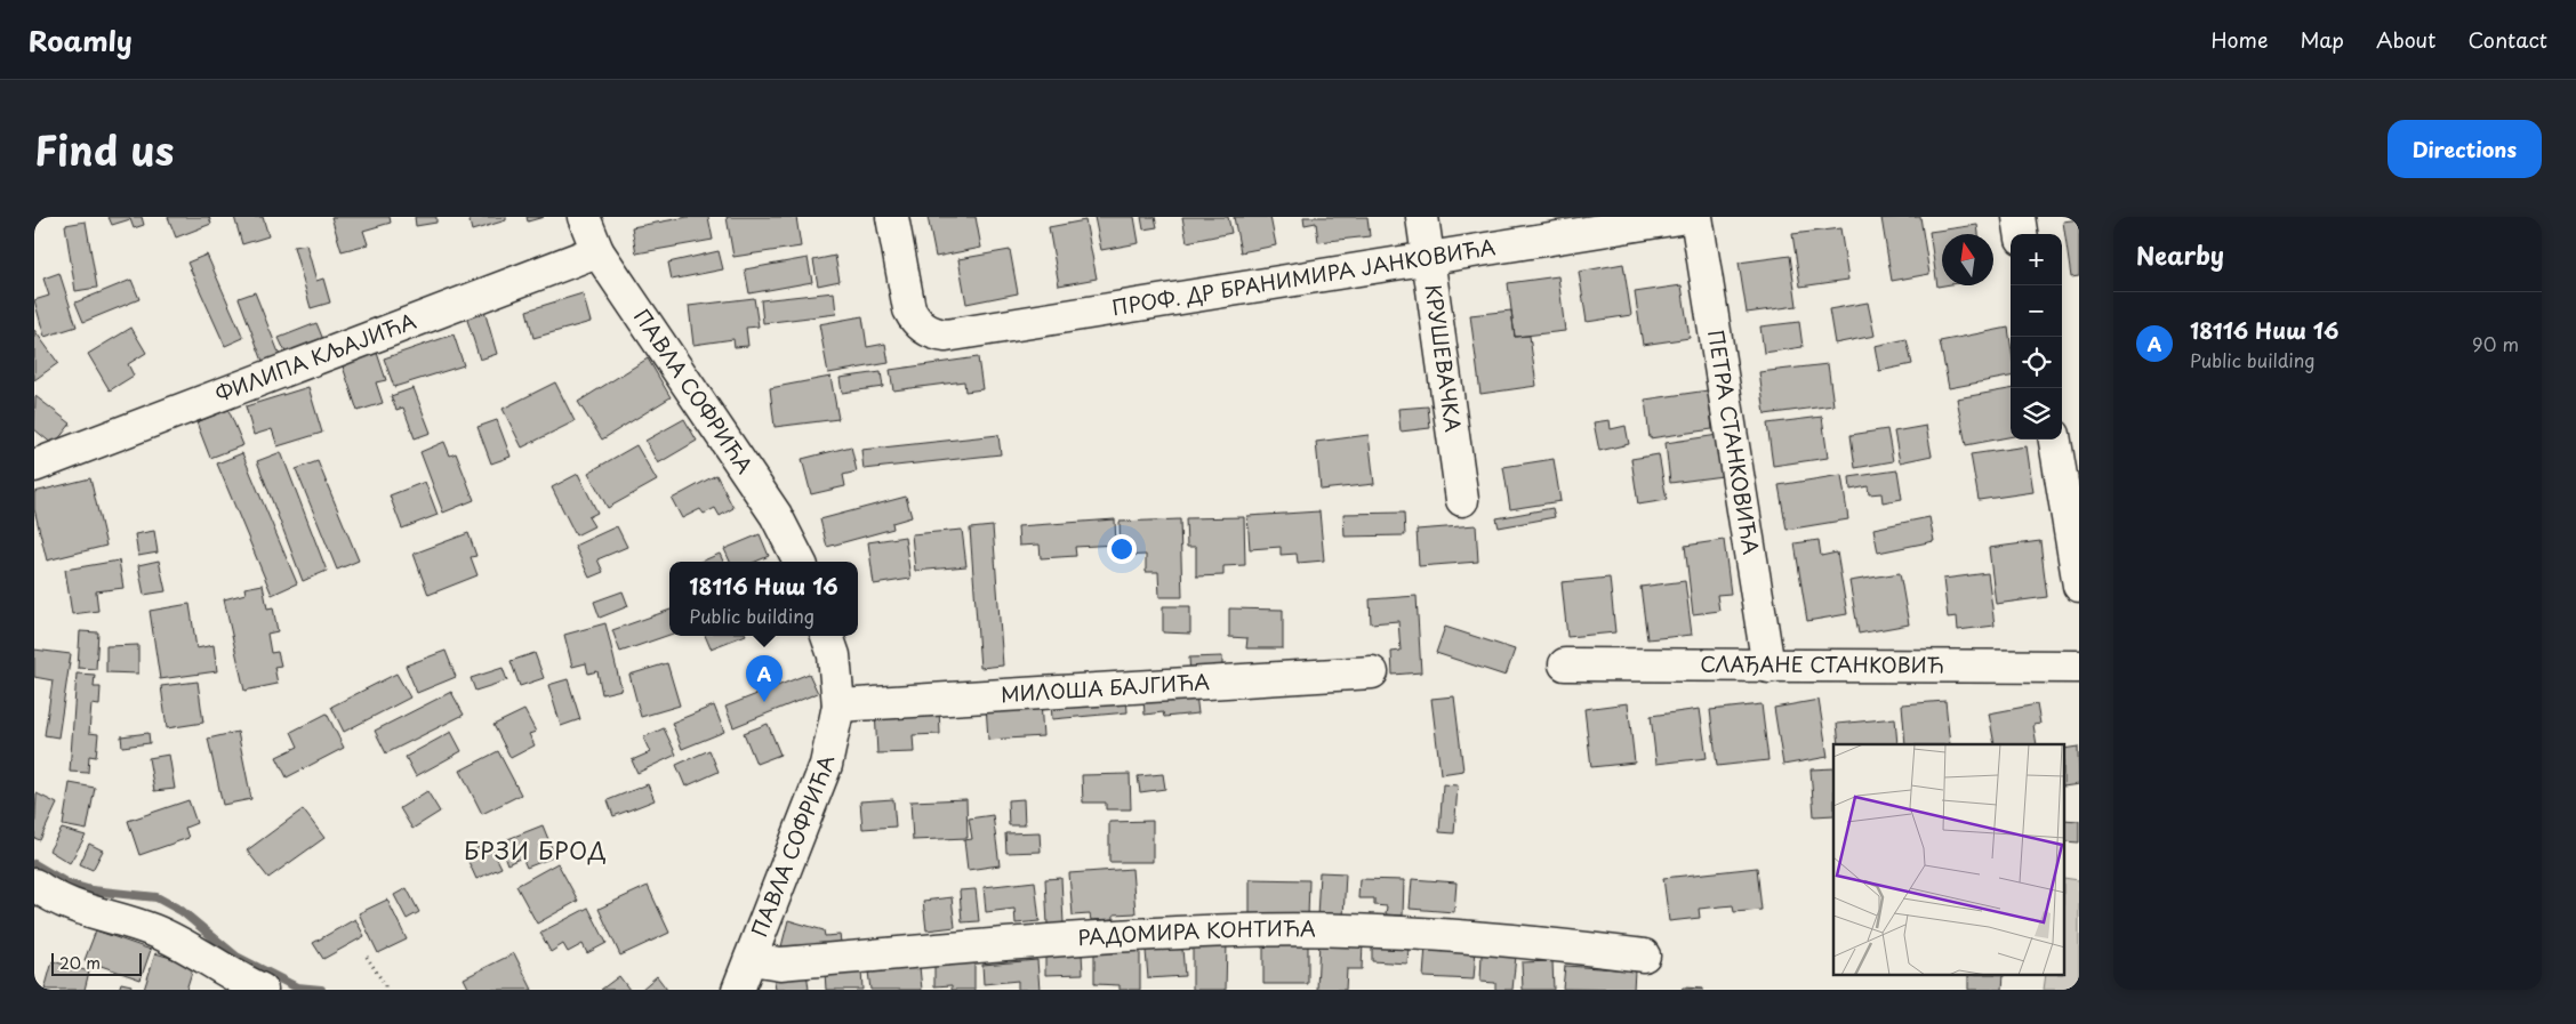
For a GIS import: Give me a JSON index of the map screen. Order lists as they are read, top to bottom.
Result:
{
  "streets": {
    "street": [
      "ПРОФ. ДР БРАНИМИРА ЈАНКОВИЋА",
      "ФИЛИПА КЉАЈИЋА",
      "КРУШЕВАЧКА",
      "ПАВЛА СОФРИЋА",
      "ПЕТРА СТАНКОВИЋА",
      "СЛАЂАНЕ СТАНКОВИЋ",
      "МИЛОША БАЈГИЋА",
      "РАДОМИРА КОНТИЋА"
    ]
  },
  "crossings": [
    ["ПРОФ. ДР БРАНИМИРА ЈАНКОВИЋА", "КРУШЕВАЧКА"],
    ["ФИЛИПА КЉАЈИЋА", "ПАВЛА СОФРИЋА"],
    ["ПАВЛА СОФРИЋА", "МИЛОША БАЈГИЋА"],
    ["ПАВЛА СОФРИЋА", "РАДОМИРА КОНТИЋА"],
    ["ПЕТРА СТАНКОВИЋА", "СЛАЂАНЕ СТАНКОВИЋ"]
  ],
  "districts": ["БРЗИ БРОД"],
  "scale_bar": "20 m",
  "north": "top",
  "page": {
    "header": "Roamly",
    "nav": [
      "Home",
      "Map",
      "About",
      "Contact"
    ],
    "title": "Find us",
    "buttons": "Directions",
    "heading": "Nearby",
    "map_buttons": ["+", "−"],
    "list": [
      {
        "mark": "A",
        "name": "18116 Ниш 16",
        "note": "Public building",
        "value": "90 m"
      }
    ],
    "popup": ["18116 Ниш 16", "Public building"],
    "pins": "A",
    "scale": "20 m"
  }
}
